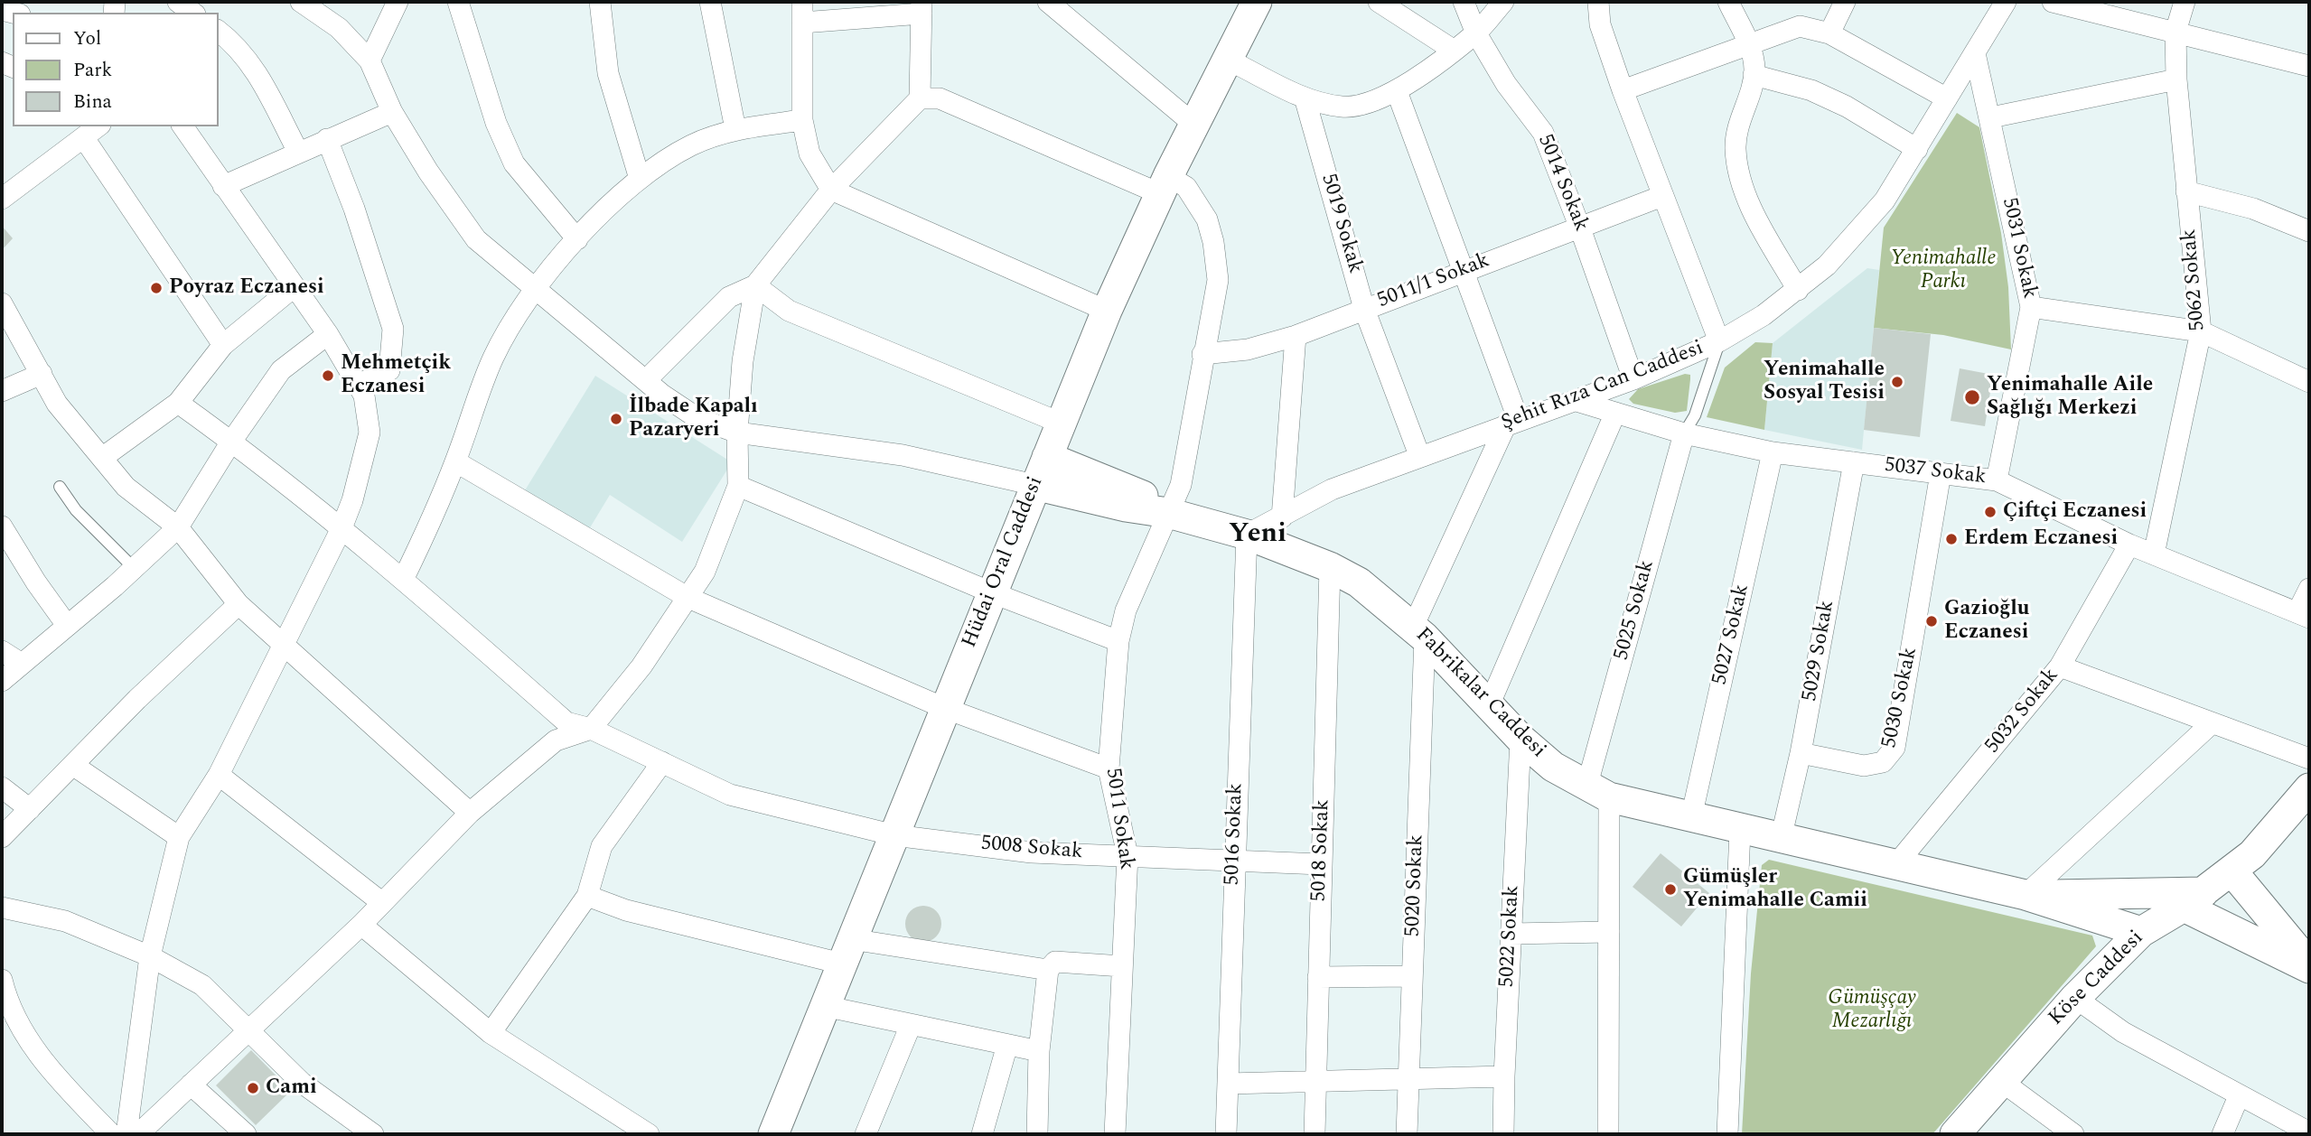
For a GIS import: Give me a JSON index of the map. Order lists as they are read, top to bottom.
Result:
{
  "streets": {
    "street": [
      "5014 Sokak",
      "5019 Sokak",
      "5031 Sokak",
      "5062 Sokak",
      "5011/1 Sokak",
      "Şehit Rıza Can Caddesi",
      "5037 Sokak",
      "Hüdai Oral Caddesi",
      "5025 Sokak",
      "5027 Sokak",
      "5029 Sokak",
      "Fabrikalar Caddesi",
      "5030 Sokak",
      "5032 Sokak",
      "5011 Sokak",
      "5016 Sokak",
      "5008 Sokak",
      "5018 Sokak",
      "5020 Sokak",
      "5022 Sokak",
      "Köse Caddesi"
    ]
  },
  "crossings": [
    ["5014 Sokak", "5011/1 Sokak"],
    ["5014 Sokak", "Şehit Rıza Can Caddesi"],
    ["5019 Sokak", "5011/1 Sokak"],
    ["5019 Sokak", "Şehit Rıza Can Caddesi"],
    ["5031 Sokak", "Şehit Rıza Can Caddesi"],
    ["5031 Sokak", "5037 Sokak"],
    ["5062 Sokak", "5037 Sokak"],
    ["5011/1 Sokak", "5011 Sokak"],
    ["Şehit Rıza Can Caddesi", "5037 Sokak"],
    ["Şehit Rıza Can Caddesi", "Fabrikalar Caddesi"],
    ["Şehit Rıza Can Caddesi", "5016 Sokak"],
    ["5037 Sokak", "5025 Sokak"],
    ["5037 Sokak", "5027 Sokak"],
    ["5037 Sokak", "5029 Sokak"],
    ["5037 Sokak", "5030 Sokak"],
    ["5037 Sokak", "5032 Sokak"],
    ["Hüdai Oral Caddesi", "Fabrikalar Caddesi"],
    ["Hüdai Oral Caddesi", "5011 Sokak"],
    ["Hüdai Oral Caddesi", "5008 Sokak"],
    ["5025 Sokak", "Fabrikalar Caddesi"],
    ["5027 Sokak", "Fabrikalar Caddesi"],
    ["5029 Sokak", "Fabrikalar Caddesi"],
    ["5029 Sokak", "5030 Sokak"],
    ["Fabrikalar Caddesi", "5032 Sokak"],
    ["Fabrikalar Caddesi", "5011 Sokak"],
    ["Fabrikalar Caddesi", "5016 Sokak"],
    ["Fabrikalar Caddesi", "5018 Sokak"],
    ["Fabrikalar Caddesi", "5020 Sokak"],
    ["Fabrikalar Caddesi", "5022 Sokak"],
    ["Fabrikalar Caddesi", "Köse Caddesi"],
    ["5011 Sokak", "5008 Sokak"],
    ["5016 Sokak", "5008 Sokak"],
    ["5008 Sokak", "5018 Sokak"]
  ],
  "districts": ["Yeni"],
  "parks": ["Yenimahalle Parkı", "Gümüşçay Mezarlığı"],
  "places": [
    "Poyraz Eczanesi",
    "Mehmetçik Eczanesi",
    "Yenimahalle Sosyal Tesisi",
    "Yenimahalle Aile Sağlığı Merkezi",
    "İlbade Kapalı Pazaryeri",
    "Çiftçi Eczanesi",
    "Erdem Eczanesi",
    "Gazioğlu Eczanesi",
    "Gümüşler Yenimahalle Camii",
    "Cami"
  ],
  "legend": ["Yol", "Park", "Bina"]
}
